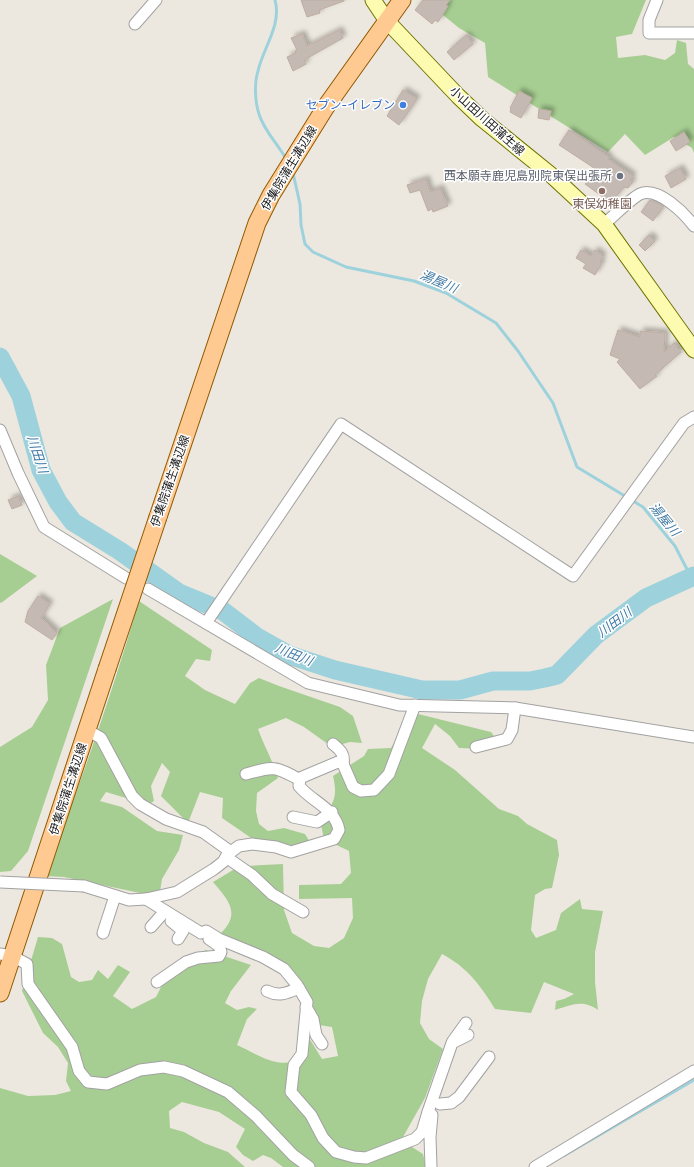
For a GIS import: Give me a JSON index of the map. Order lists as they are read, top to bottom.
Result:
{
  "streets": {
    "main road": ["小山田川田蒲生線", "伊集院蒲生溝辺線"]
  },
  "crossings": [
    ["小山田川田蒲生線", "伊集院蒲生溝辺線"]
  ],
  "water": ["湯屋川", "川田川"],
  "places": ["セブン-イレブン", "西本願寺鹿児島別院東俣出張所", "東俣幼稚園"]
}
